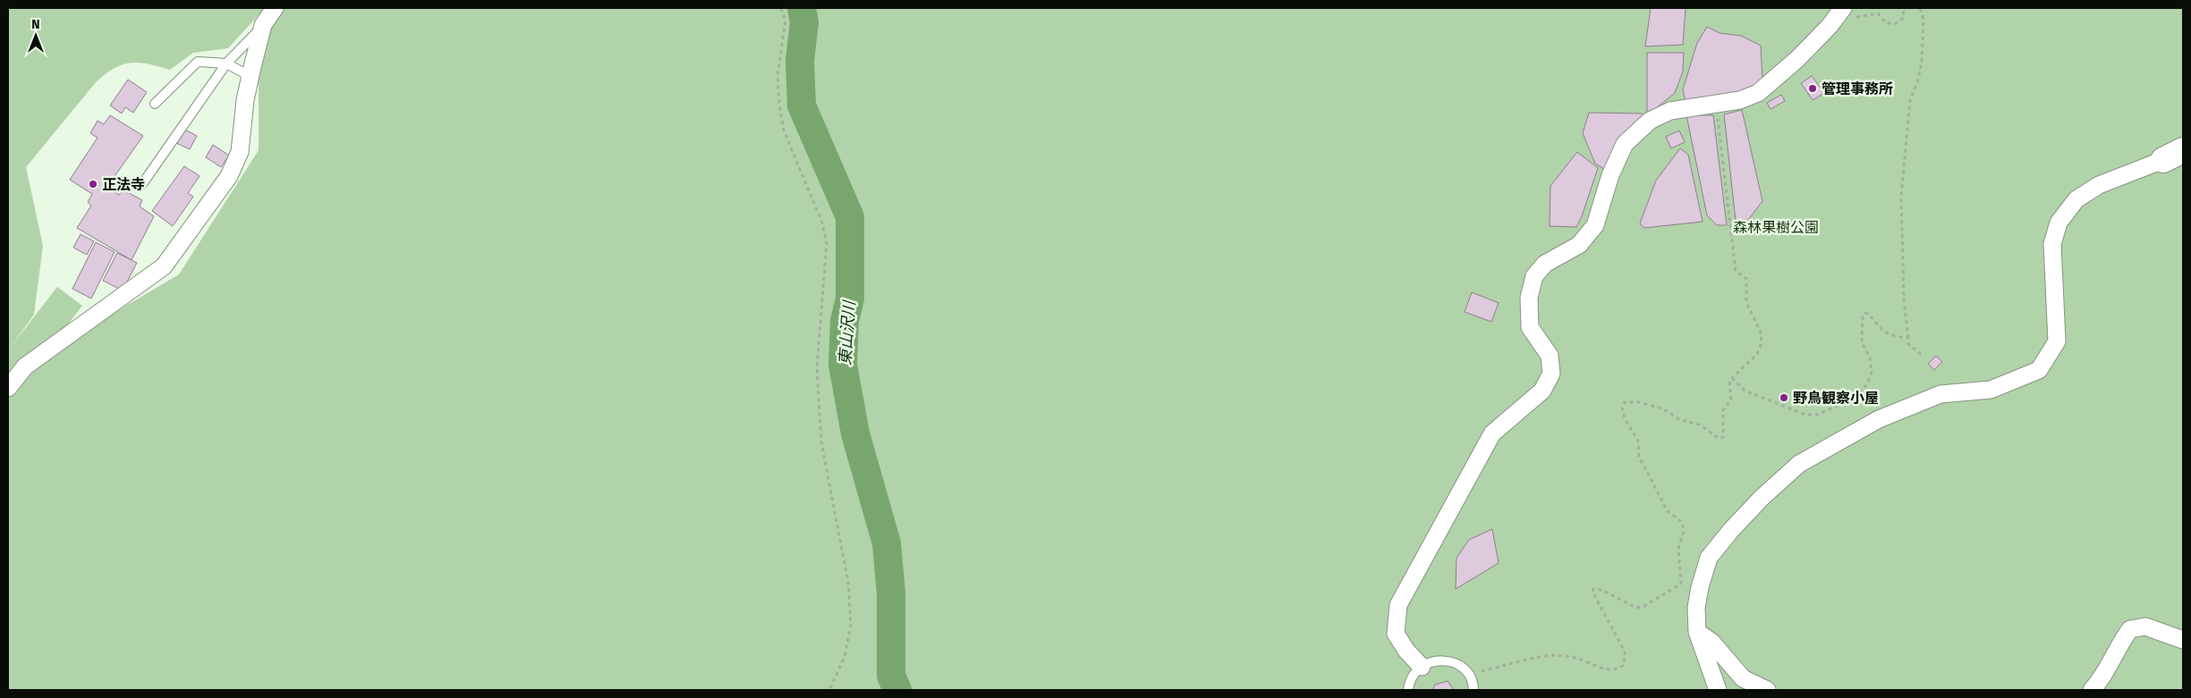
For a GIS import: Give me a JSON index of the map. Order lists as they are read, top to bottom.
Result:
{
  "water": ["東山沢川"],
  "parks": ["森林果樹公園"],
  "places": ["管理事務所", "正法寺", "野鳥観察小屋"],
  "north": "top"
}
